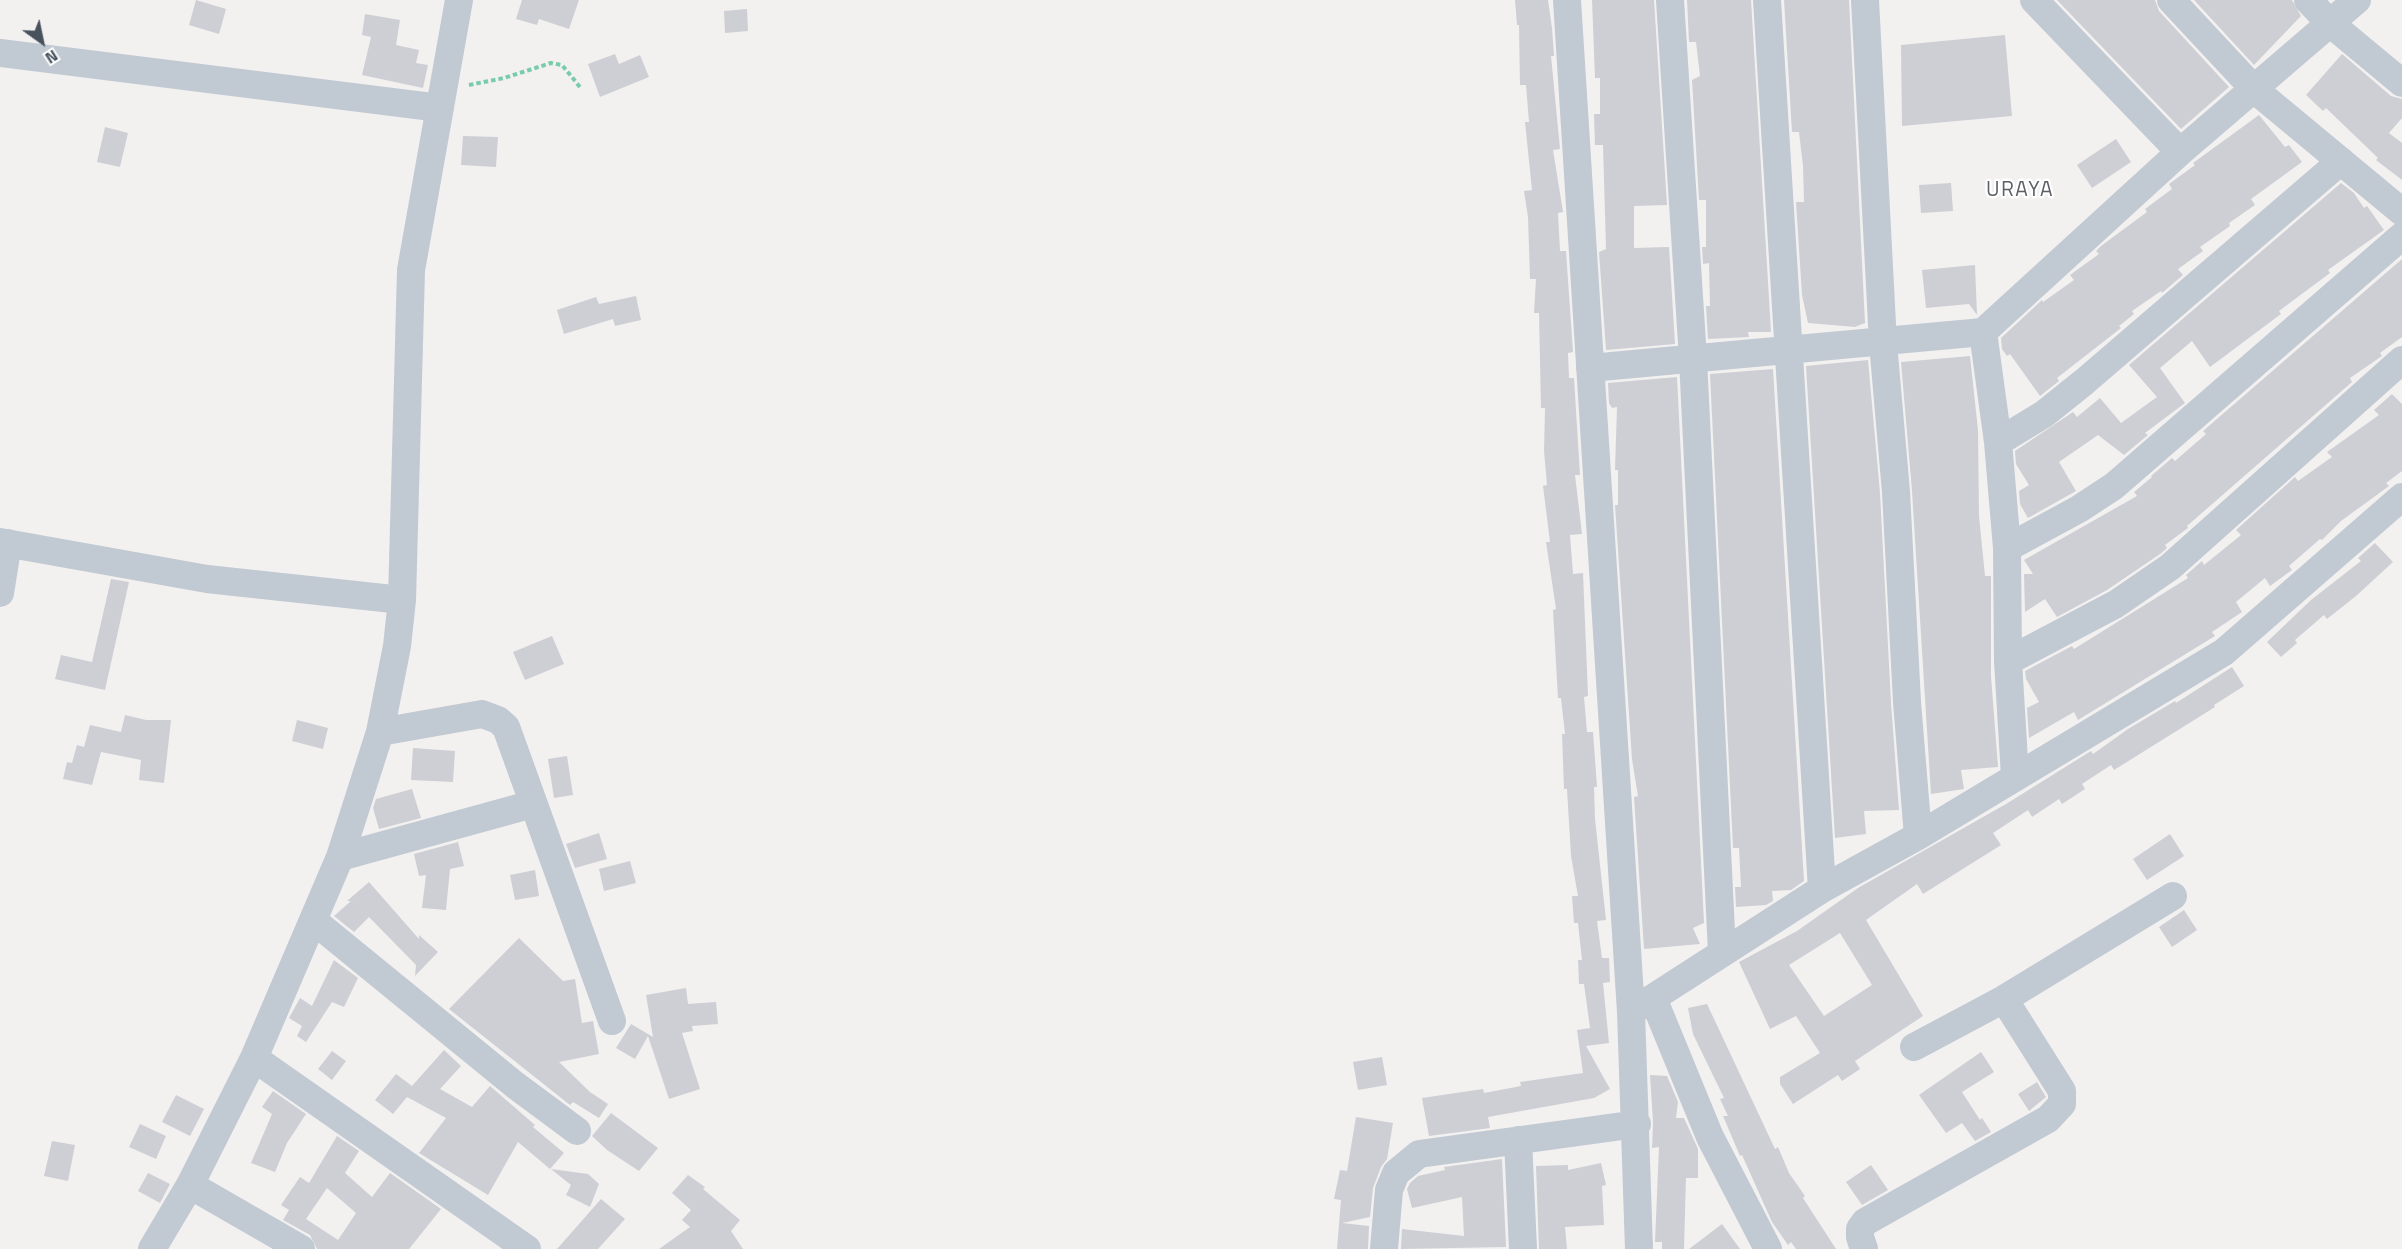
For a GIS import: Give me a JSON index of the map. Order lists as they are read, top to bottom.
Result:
{
  "districts": ["URAYA"],
  "north": "bottom right"
}
